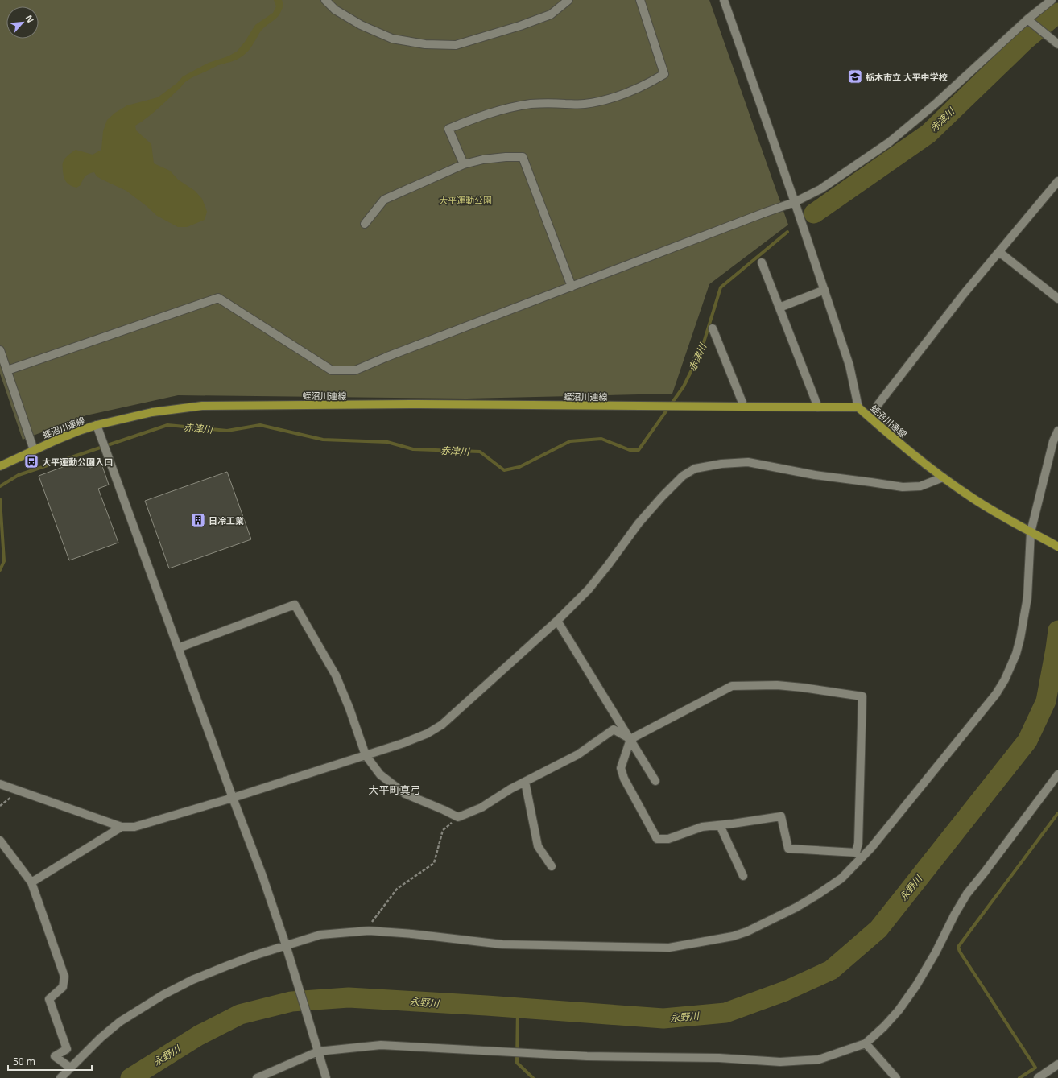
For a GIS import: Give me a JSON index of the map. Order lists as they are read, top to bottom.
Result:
{
  "streets": {
    "main road": ["蛭沼川連線"]
  },
  "districts": ["大平町真弓"],
  "water": ["赤津川", "永野川"],
  "parks": ["大平運動公園"],
  "places": {
    "school or university": ["栃木市立 大平中学校"],
    "bus stop": ["大平運動公園入口"],
    "building": ["日冷工業"]
  },
  "scale_bar": "50 m",
  "north": "top right"
}
